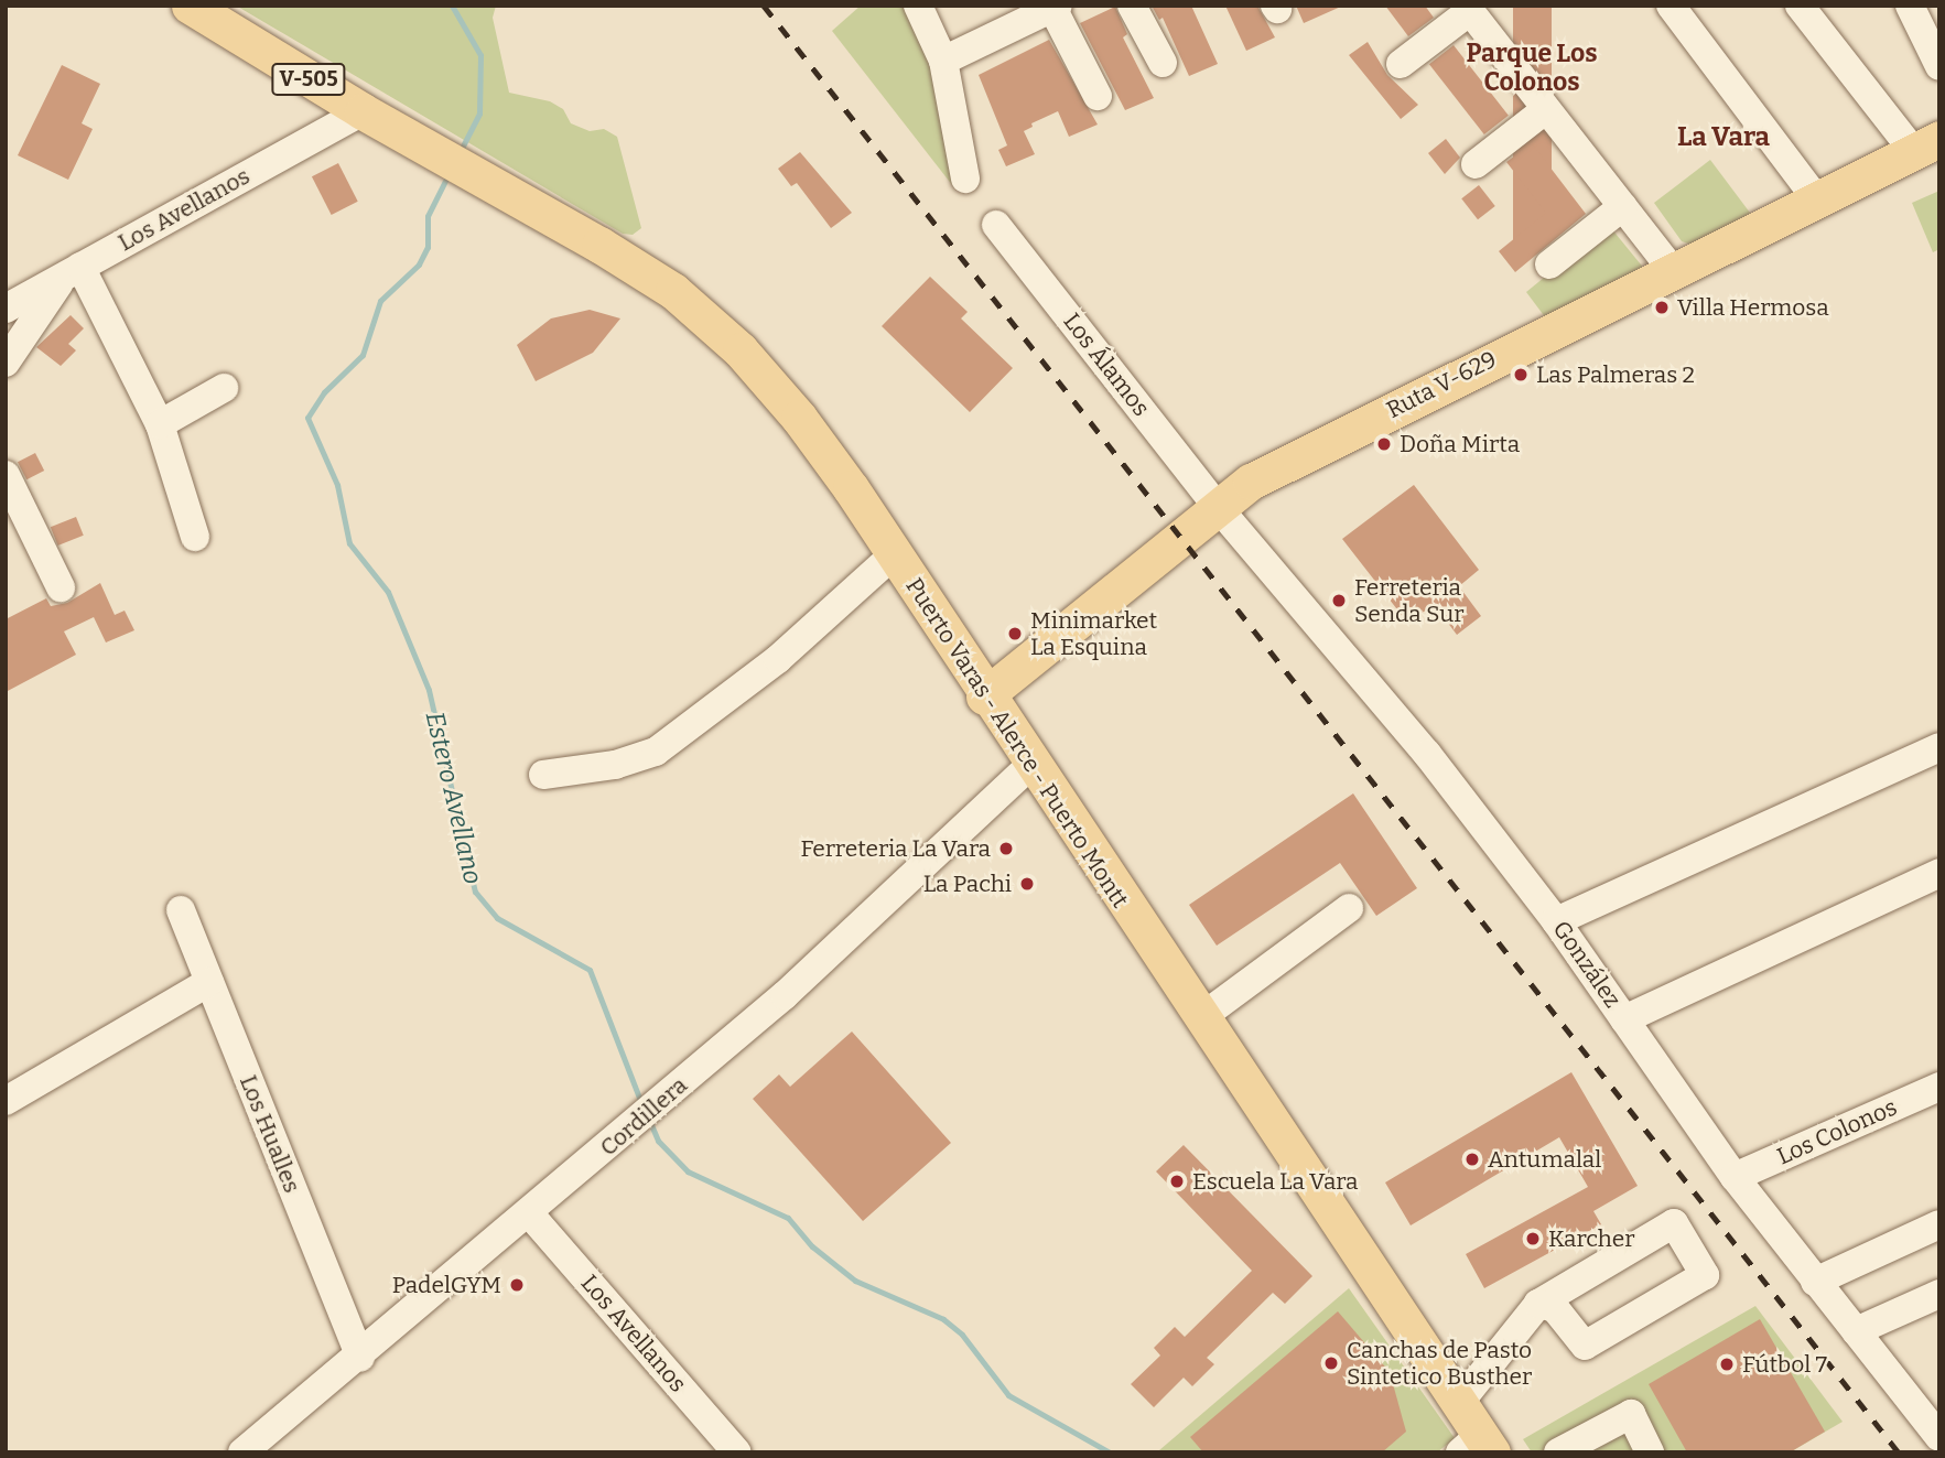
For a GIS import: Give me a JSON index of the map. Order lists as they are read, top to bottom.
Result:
{
  "streets": {
    "main road": ["V-505", "Ruta V-629", "Puerto Varas - Alerce - Puerto Montt"],
    "street": [
      "Los Avellanos",
      "Los Álamos",
      "González",
      "Cordillera",
      "Los Colonos",
      "Los Hualles"
    ]
  },
  "crossings": [
    ["V-505", "Los Avellanos"],
    ["V-505", "Puerto Varas - Alerce - Puerto Montt"],
    ["Los Avellanos", "Puerto Varas - Alerce - Puerto Montt"],
    ["Los Avellanos", "Cordillera"],
    ["Los Álamos", "Ruta V-629"],
    ["Los Álamos", "González"],
    ["Ruta V-629", "Puerto Varas - Alerce - Puerto Montt"],
    ["Ruta V-629", "González"],
    ["Puerto Varas - Alerce - Puerto Montt", "Cordillera"],
    ["González", "Los Colonos"],
    ["Cordillera", "Los Hualles"]
  ],
  "districts": ["Parque Los Colonos", "La Vara"],
  "water": ["Estero Avellano"],
  "places": [
    "Villa Hermosa",
    "Las Palmeras 2",
    "Doña Mirta",
    "Ferreteria Senda Sur",
    "Minimarket La Esquina",
    "Ferreteria La Vara",
    "La Pachi",
    "Antumalal",
    "Escuela La Vara",
    "Karcher",
    "PadelGYM",
    "Canchas de Pasto Sintetico Busther",
    "Fútbol 7"
  ]
}
